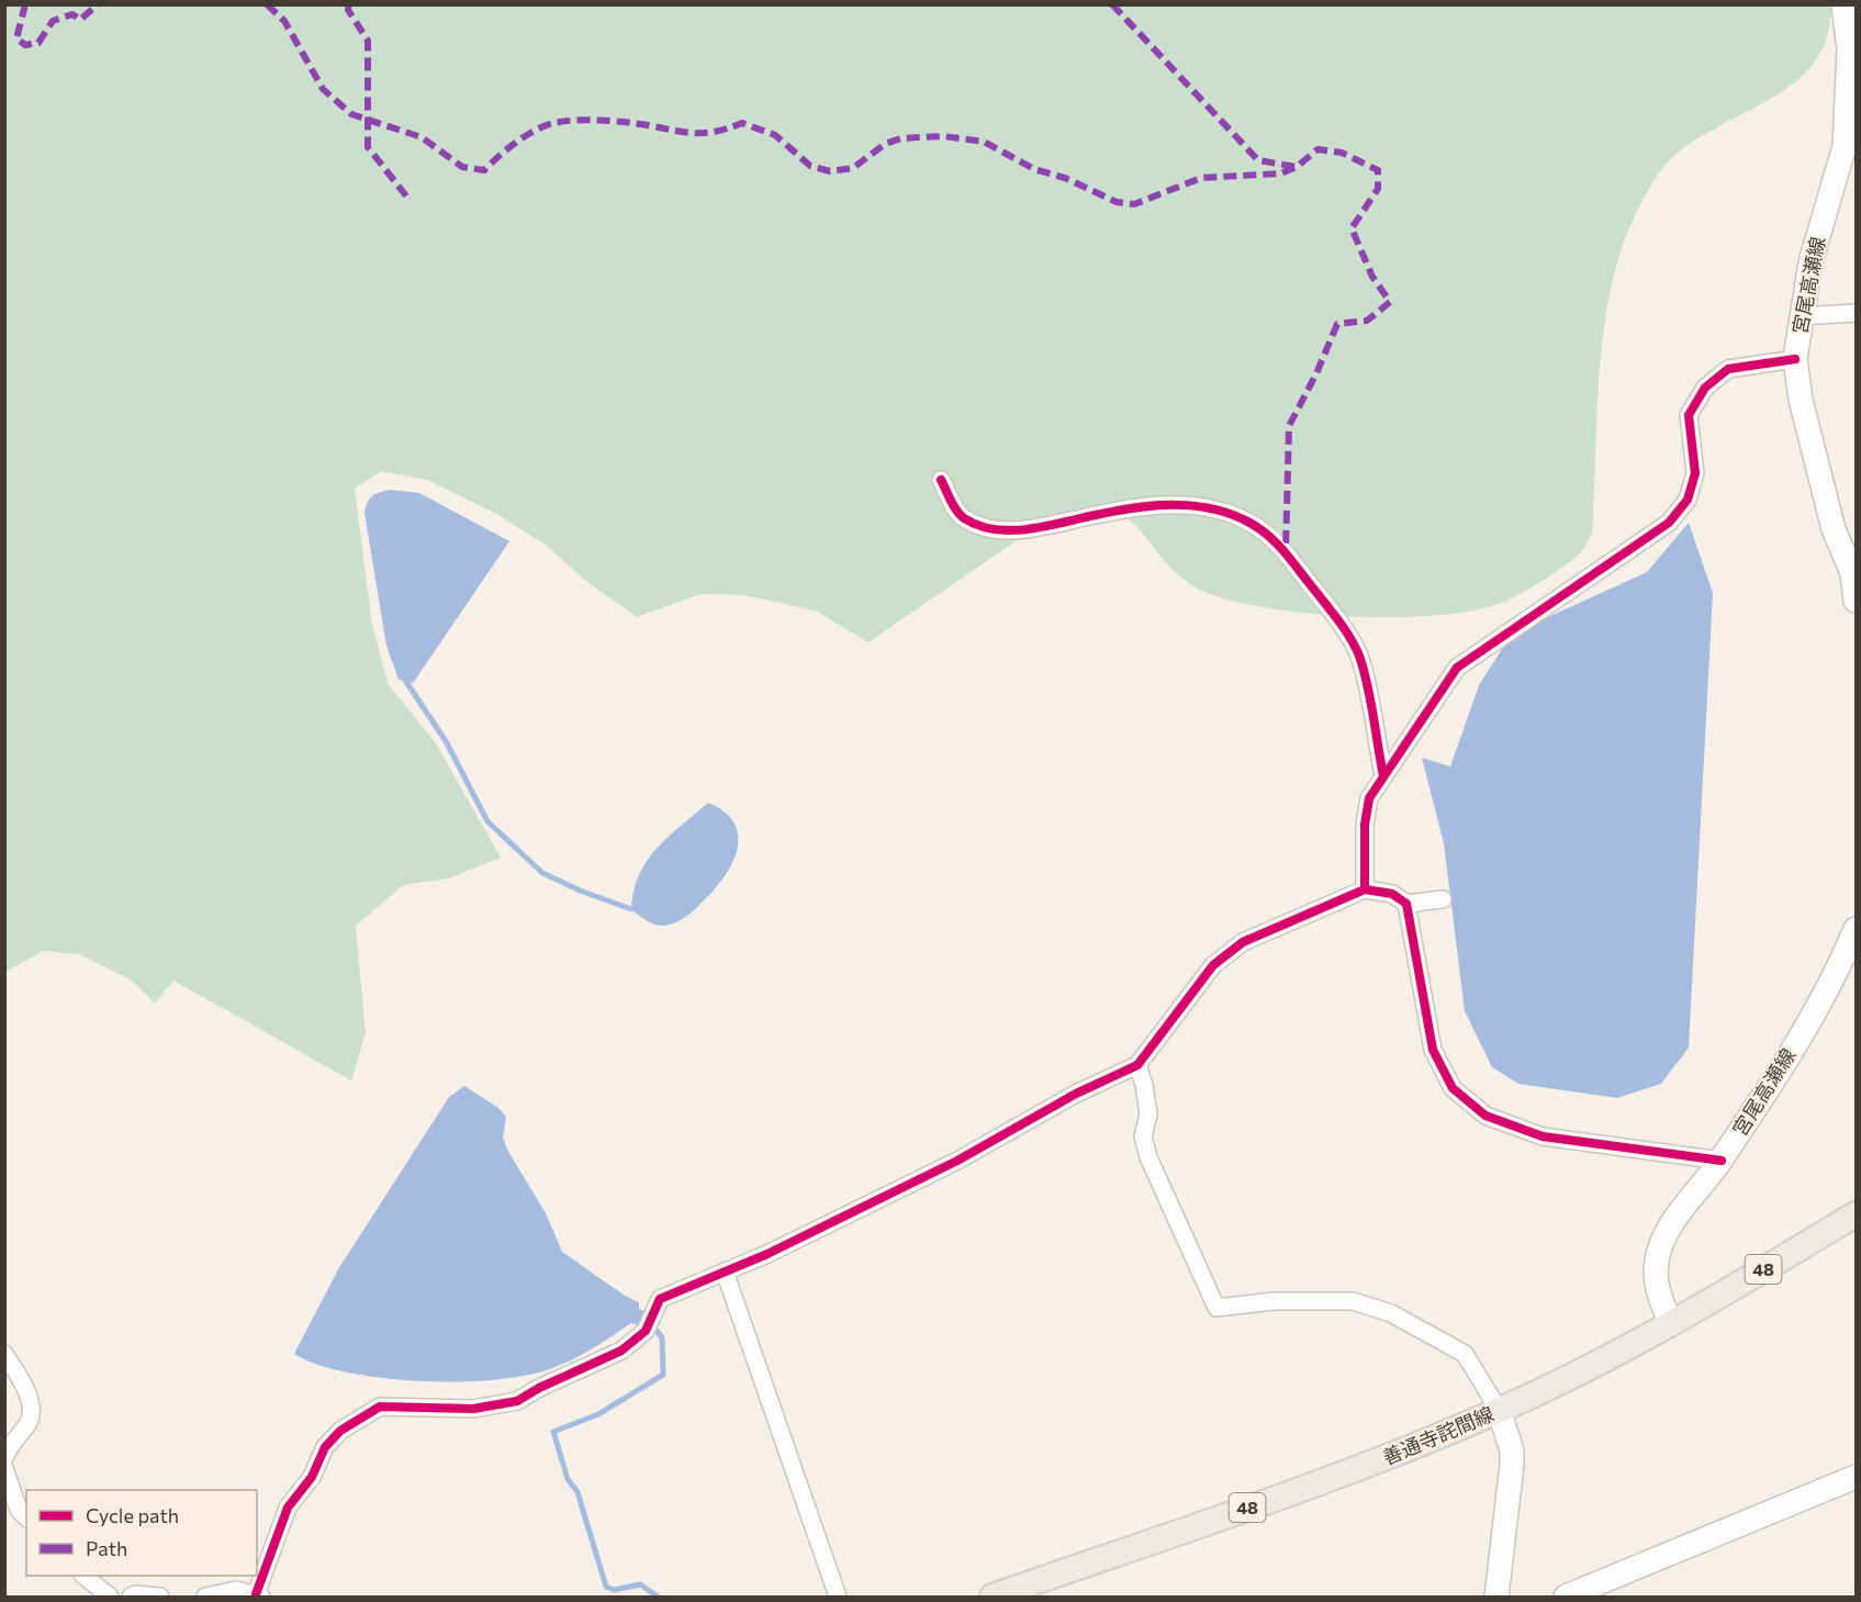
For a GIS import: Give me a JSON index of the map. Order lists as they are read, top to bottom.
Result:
{
  "streets": {
    "main road": ["宮尾高瀬線", "48", "善通寺詫間線"]
  },
  "crossings": [
    ["宮尾高瀬線", "善通寺詫間線"]
  ],
  "legend": ["Cycle path", "Path"]
}
